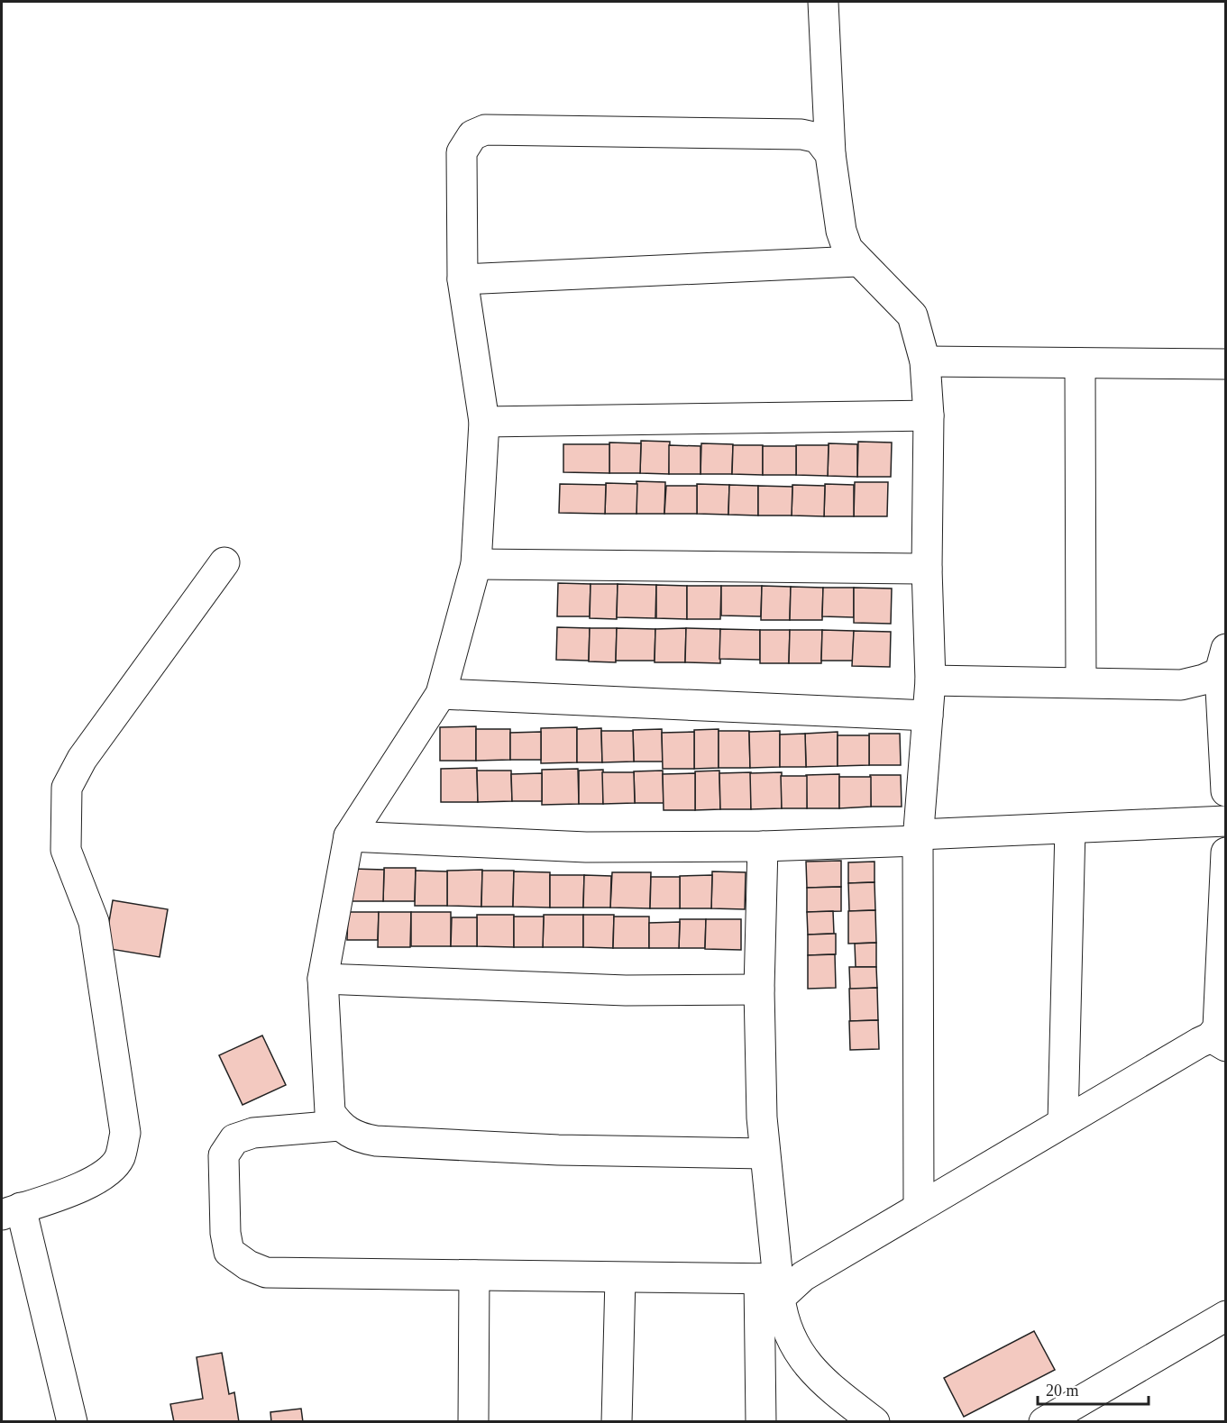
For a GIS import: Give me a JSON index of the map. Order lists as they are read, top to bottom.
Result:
{
  "scale_bar": "20 m"
}
